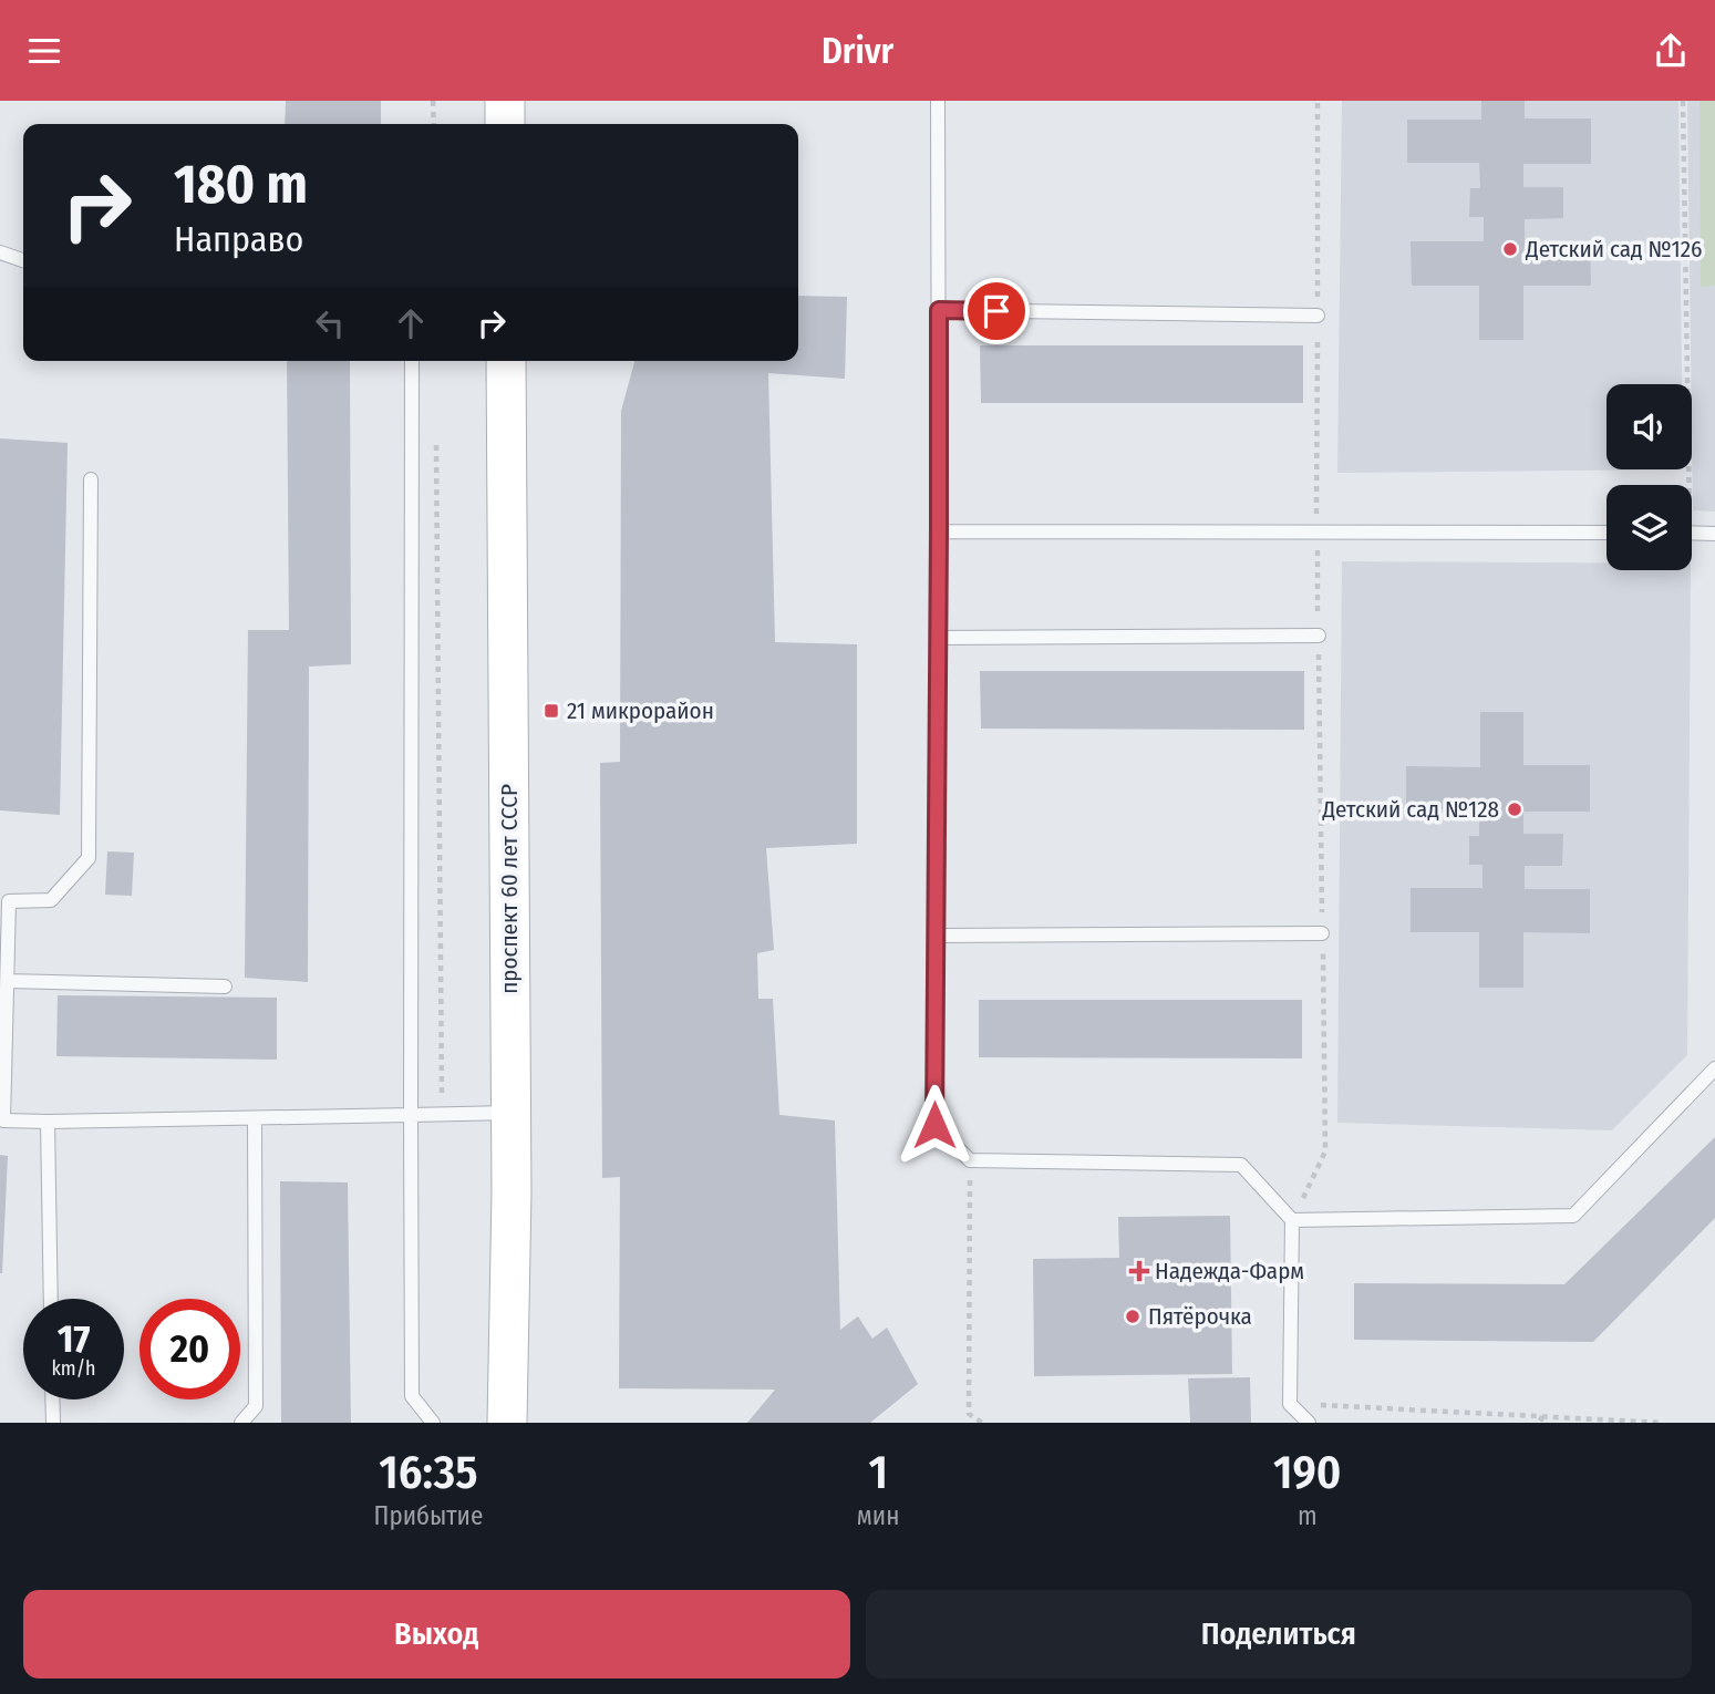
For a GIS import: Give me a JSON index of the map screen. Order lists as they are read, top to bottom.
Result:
{
  "streets": {
    "main road": ["проспект 60 лет СССР"]
  },
  "places": {
    "other": ["Детский сад №126", "Детский сад №128", "Пятёрочка"],
    "transit": ["21 микрорайон"],
    "health": ["Надежда-Фарм"]
  },
  "page": {
    "header": "Drivr",
    "turn": ["180 m", "Направо"],
    "speed": "17 km/h",
    "limit": "20",
    "eta": [
      "16:35",
      "Прибытие",
      "1",
      "мин",
      "190",
      "m"
    ],
    "buttons": ["Выход", "Поделиться"]
  }
}
